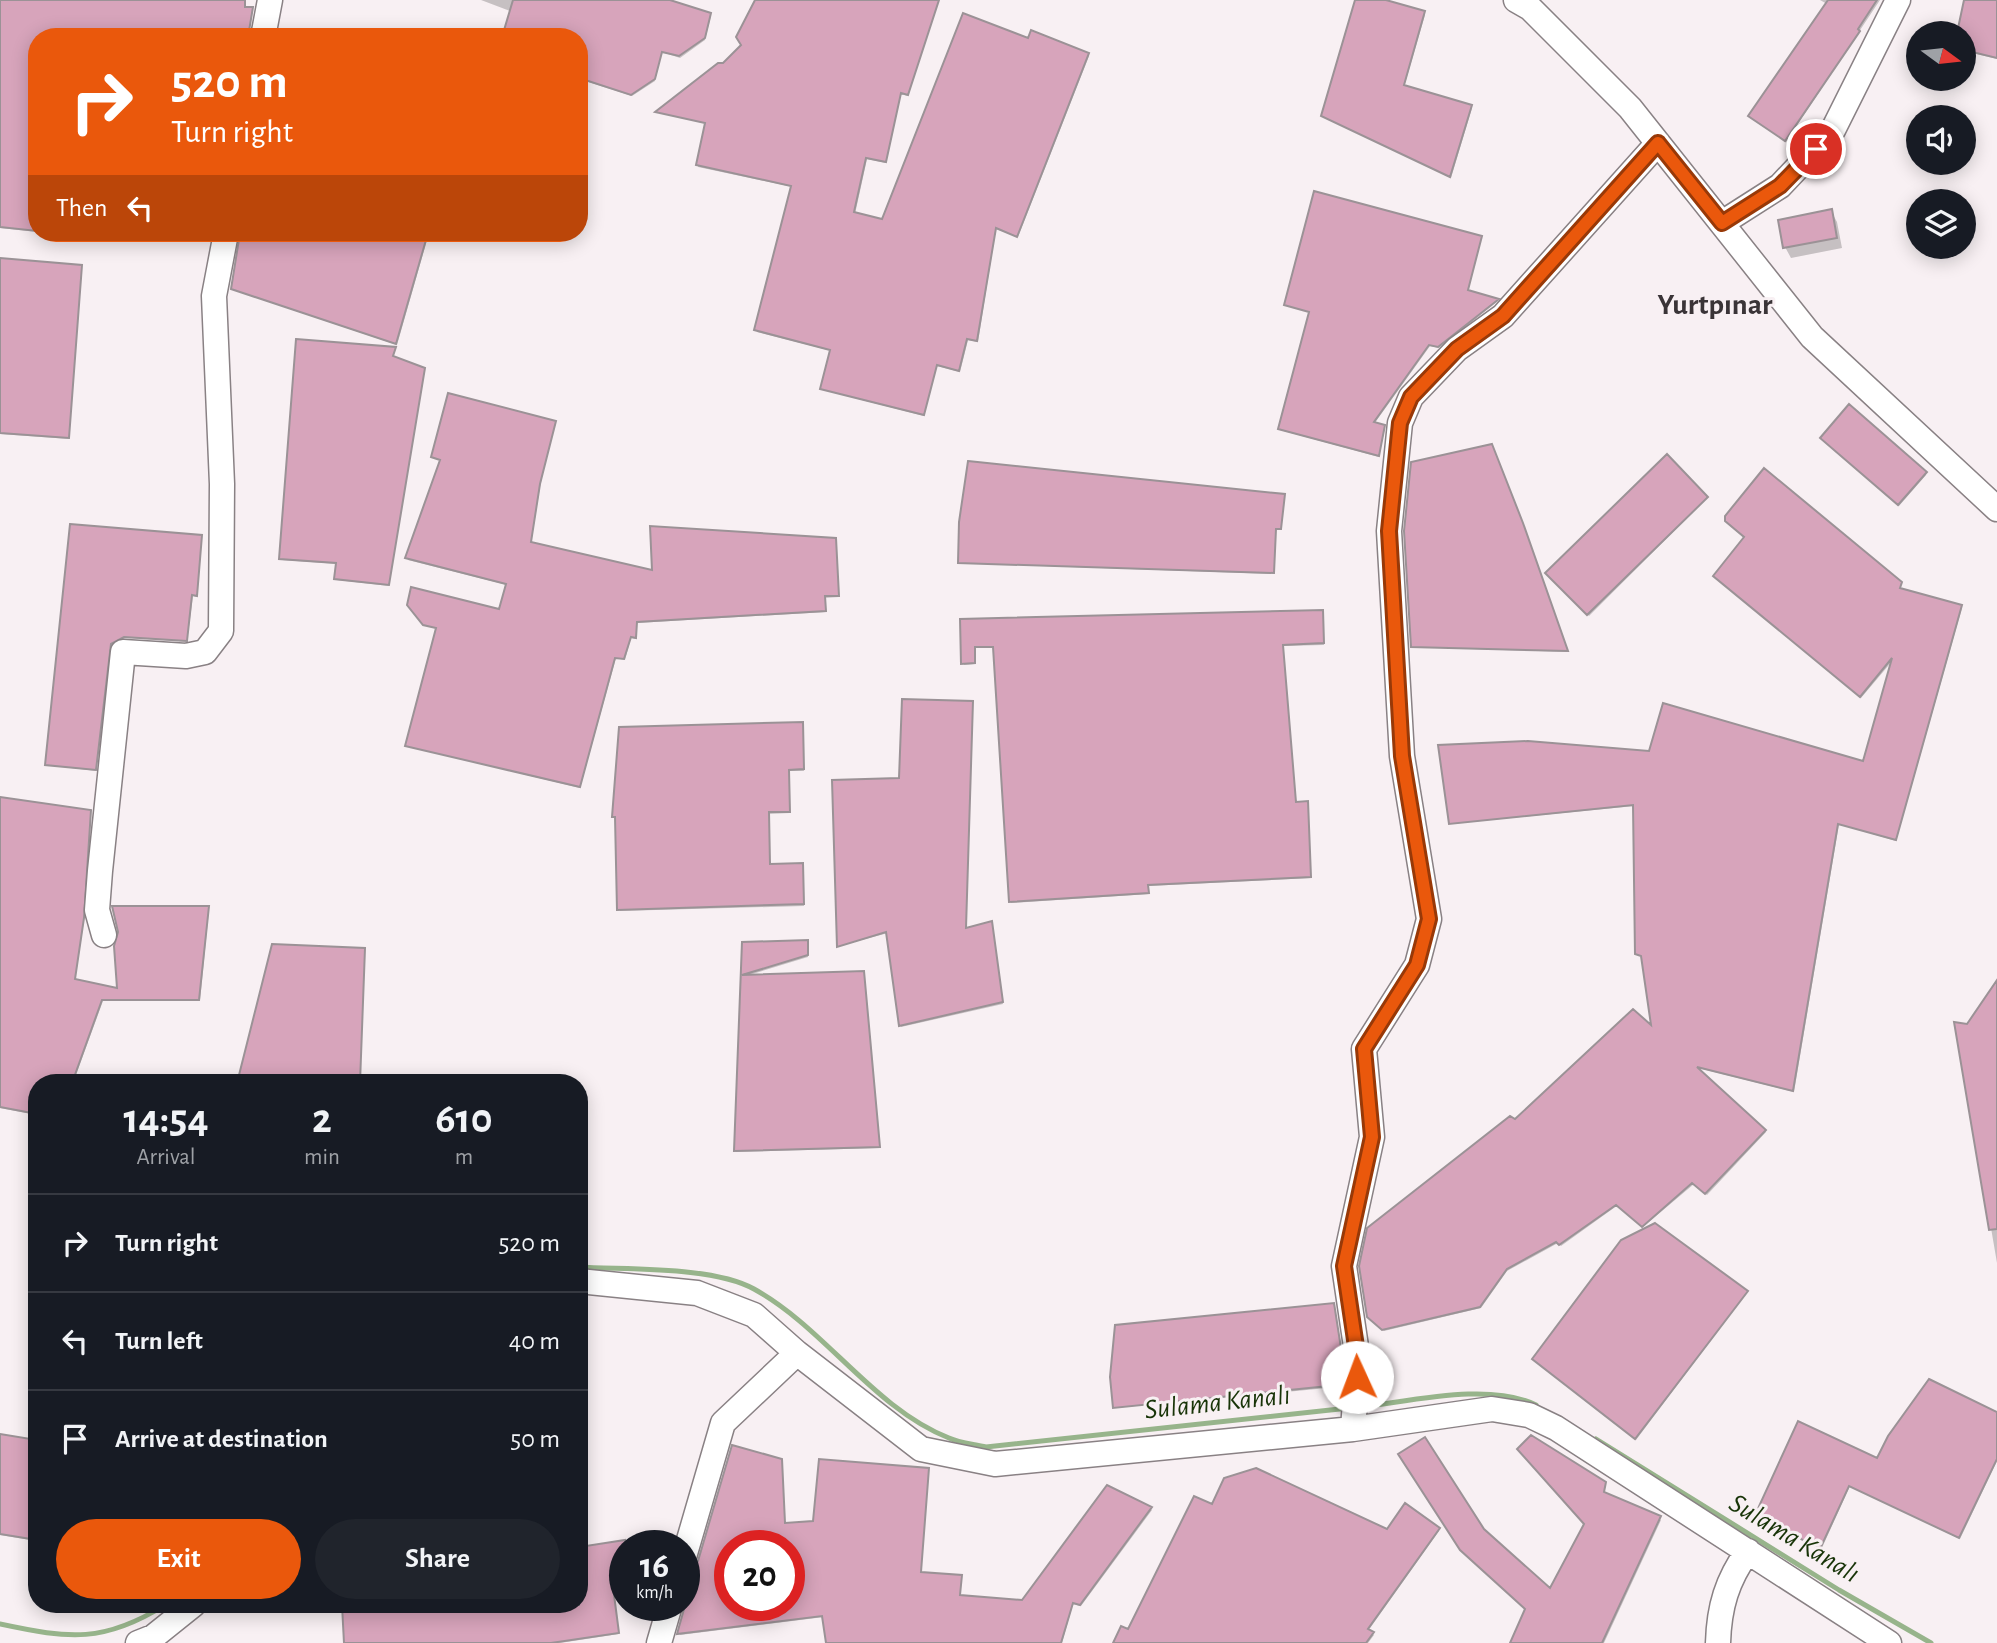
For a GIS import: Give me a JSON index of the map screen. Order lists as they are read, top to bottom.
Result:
{
  "districts": ["Yurtpınar"],
  "water": ["Sulama Kanalı"],
  "north": "right",
  "page": {
    "turn": ["520 m", "Turn right"],
    "then": "Then",
    "eta": [
      "14:54",
      "Arrival",
      "2",
      "min",
      "610",
      "m"
    ],
    "list": [
      {
        "name": "Turn right",
        "value": "520 m"
      },
      {
        "name": "Turn left",
        "value": "40 m"
      },
      {
        "name": "Arrive at destination",
        "value": "50 m"
      }
    ],
    "buttons": ["Exit", "Share"],
    "speed": "16 km/h",
    "limit": "20"
  }
}
